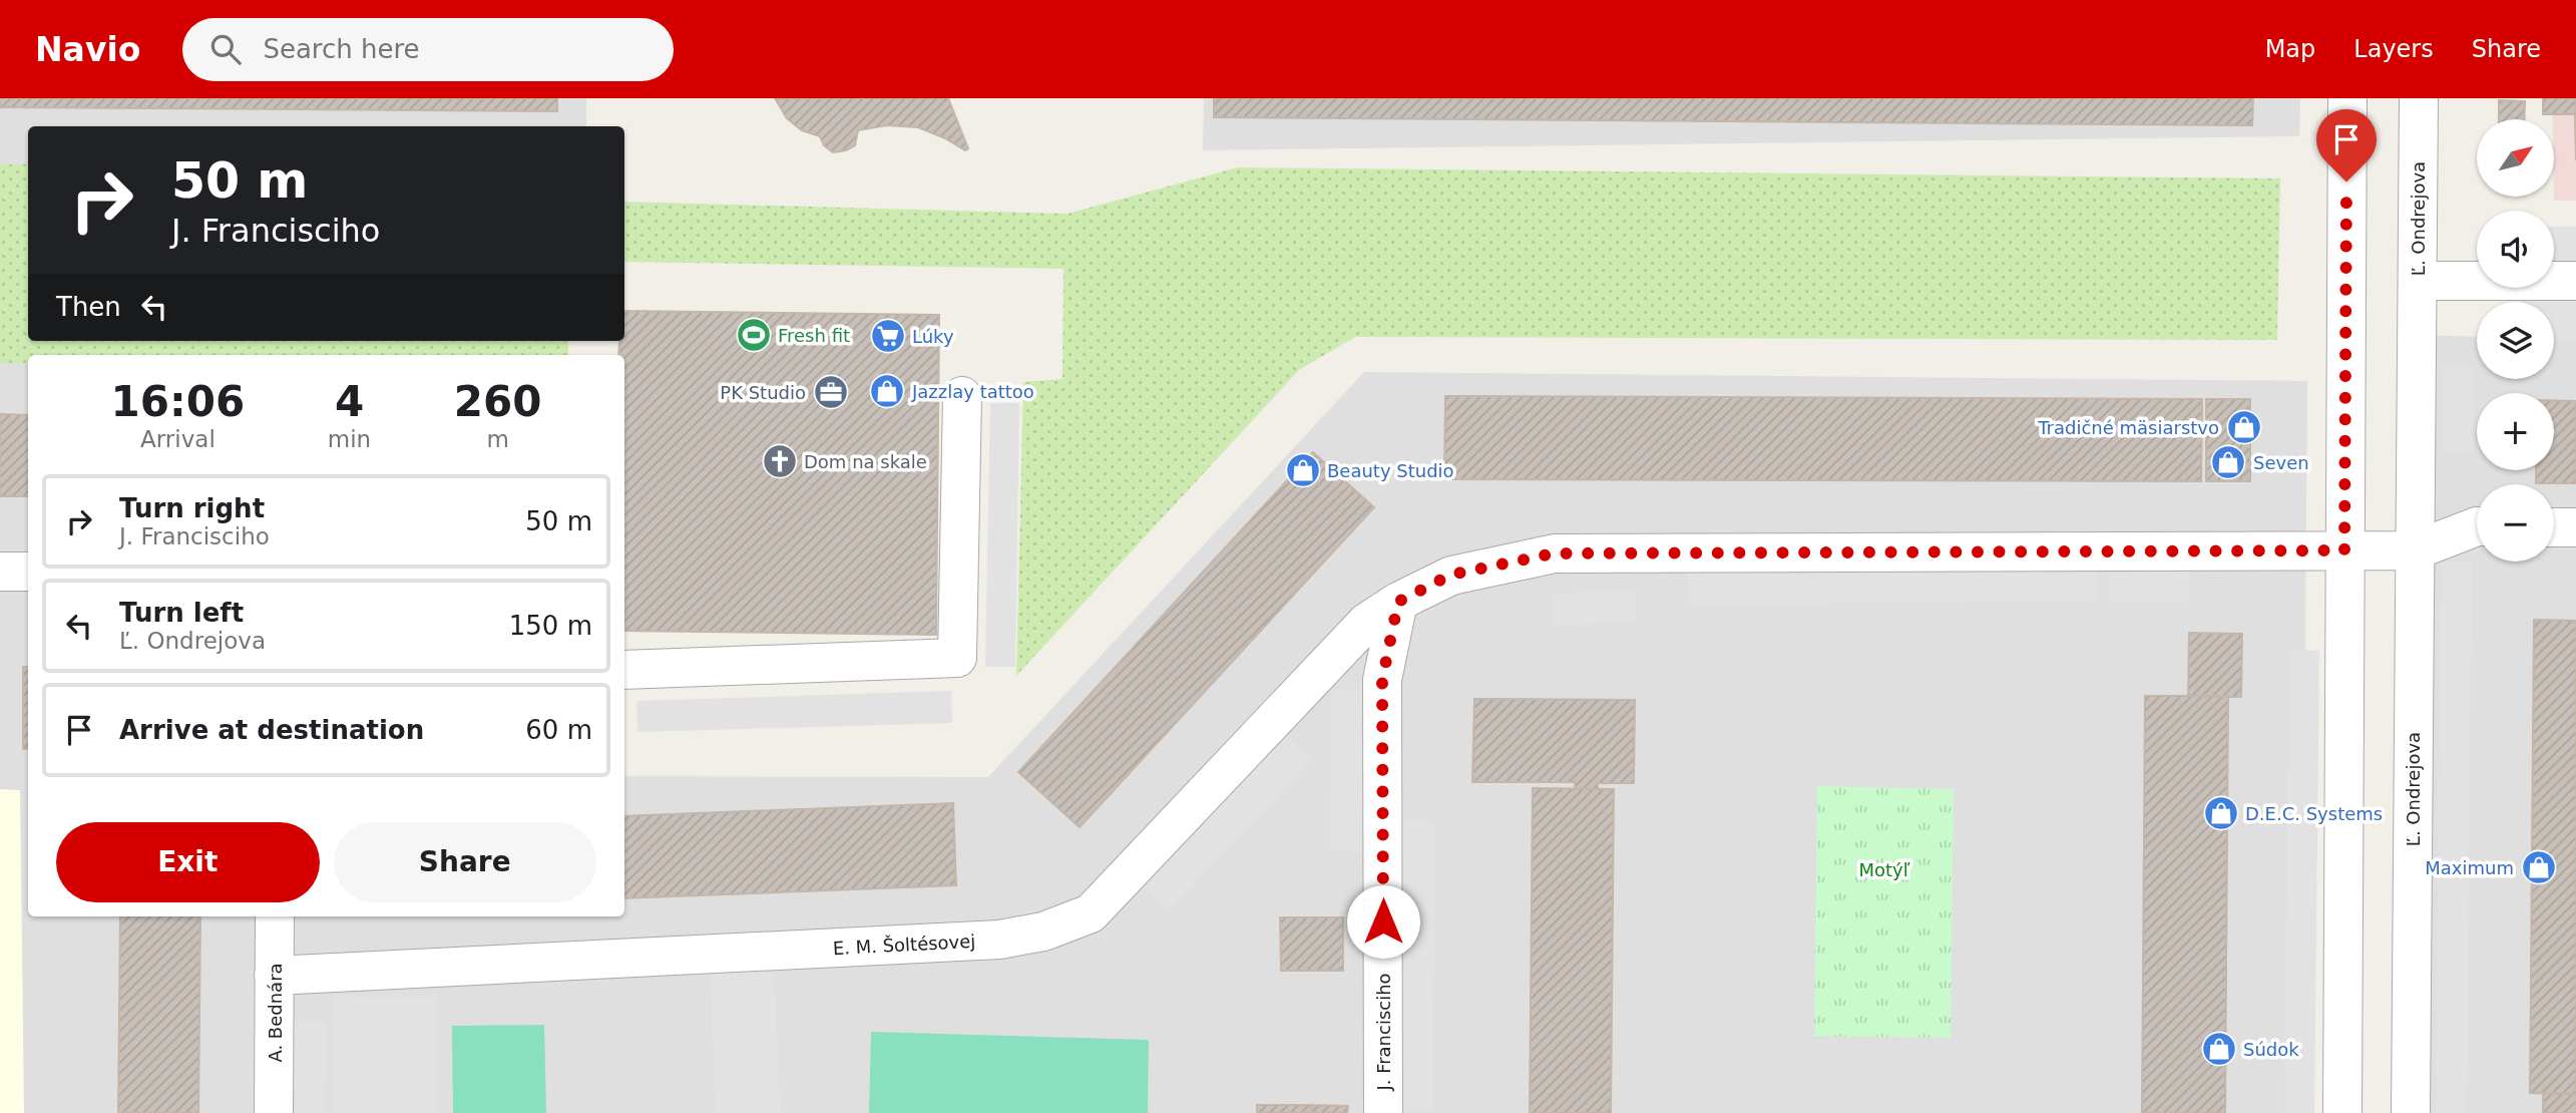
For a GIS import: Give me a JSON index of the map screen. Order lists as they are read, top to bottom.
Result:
{
  "streets": {
    "street": [
      "Ľ. Ondrejova",
      "E. M. Šoltésovej",
      "A. Bednára",
      "J. Francisciho"
    ]
  },
  "crossings": [
    ["E. M. Šoltésovej", "A. Bednára"],
    ["E. M. Šoltésovej", "J. Francisciho"]
  ],
  "parks": ["Motýľ"],
  "places": {
    "sports": ["Fresh fit"],
    "supermarket": ["Lúky"],
    "shop": [
      "Jazzlay tattoo",
      "Tradičné mäsiarstvo",
      "Seven",
      "Beauty Studio",
      "D.E.C. Systems",
      "Maximum",
      "Súdok"
    ],
    "office": ["PK Studio"],
    "church": ["Dom na skale"]
  },
  "north": "top right",
  "page": {
    "header": "Navio",
    "search": "Search here",
    "nav": ["Map", "Layers", "Share"],
    "map_buttons": ["+", "−"],
    "turn": ["50 m", "J. Francisciho"],
    "then": "Then",
    "eta": [
      "16:06",
      "Arrival",
      "4",
      "min",
      "260",
      "m"
    ],
    "list": [
      {
        "name": "Turn right",
        "note": "J. Francisciho",
        "value": "50 m"
      },
      {
        "name": "Turn left",
        "note": "Ľ. Ondrejova",
        "value": "150 m"
      },
      {
        "name": "Arrive at destination",
        "value": "60 m"
      }
    ],
    "buttons": ["Exit", "Share"]
  }
}
